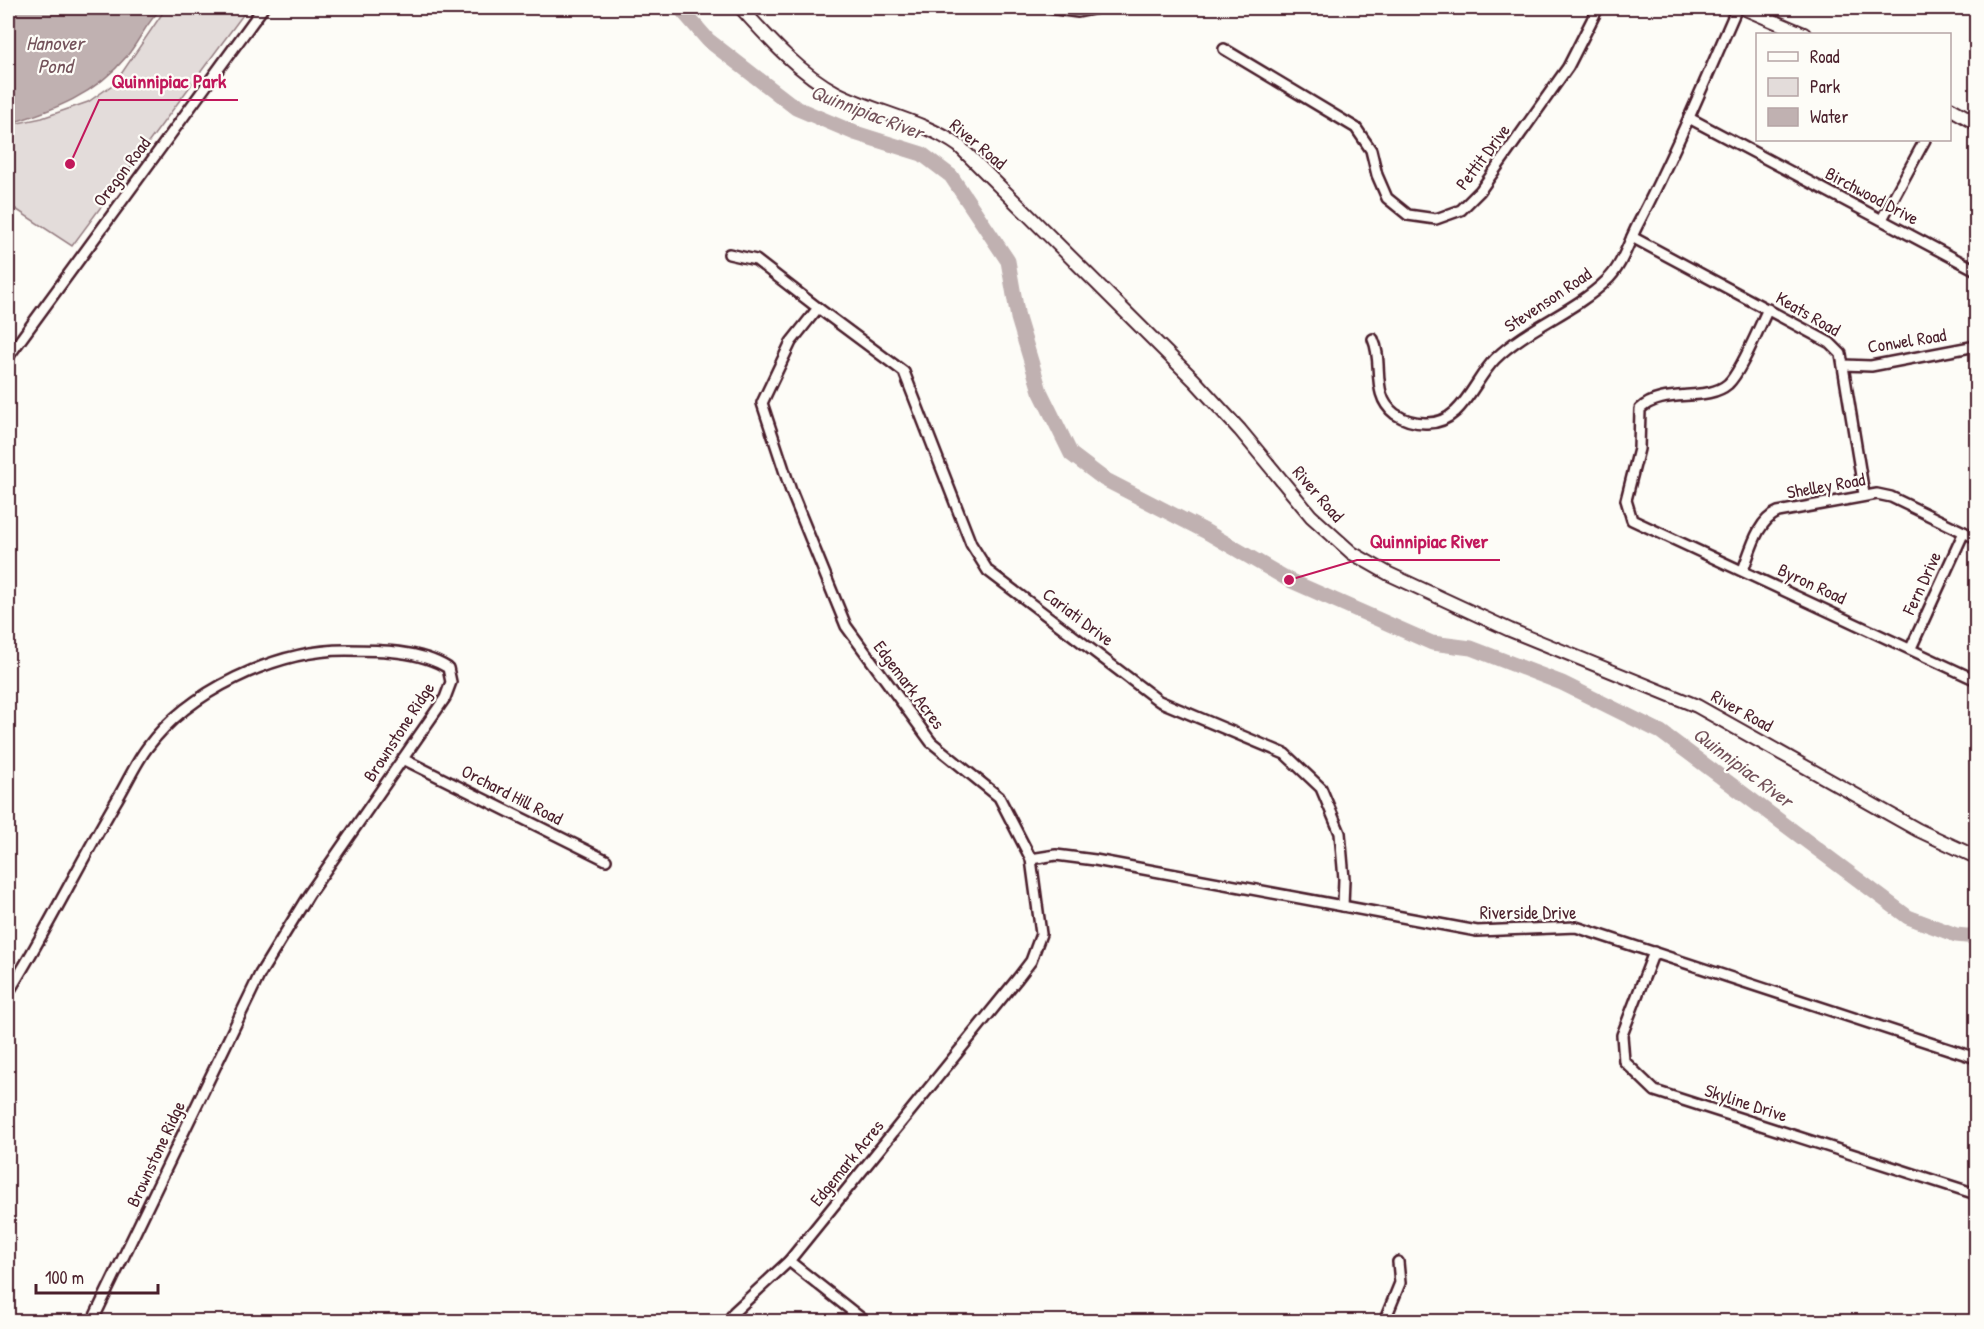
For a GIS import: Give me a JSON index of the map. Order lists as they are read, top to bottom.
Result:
{
  "streets": {
    "main road": ["River Road"],
    "street": [
      "Pettit Drive",
      "Oregon Road",
      "Birchwood Drive",
      "Stevenson Road",
      "Keats Road",
      "Conwel Road",
      "Shelley Road",
      "Fern Drive",
      "Byron Road",
      "Cariati Drive",
      "Edgemark Acres",
      "Brownstone Ridge",
      "Orchard Hill Road",
      "Riverside Drive",
      "Skyline Drive"
    ]
  },
  "crossings": [
    ["Birchwood Drive", "Stevenson Road"],
    ["Stevenson Road", "Keats Road"],
    ["Keats Road", "Conwel Road"],
    ["Keats Road", "Shelley Road"],
    ["Keats Road", "Byron Road"],
    ["Shelley Road", "Fern Drive"],
    ["Shelley Road", "Byron Road"],
    ["Fern Drive", "Byron Road"],
    ["Cariati Drive", "Edgemark Acres"],
    ["Cariati Drive", "Riverside Drive"],
    ["Edgemark Acres", "Riverside Drive"],
    ["Brownstone Ridge", "Orchard Hill Road"],
    ["Riverside Drive", "Skyline Drive"]
  ],
  "water": ["Hanover Pond", "Quinnipiac River"],
  "places": ["Quinnipiac Park", "Quinnipiac River"],
  "legend": ["Road", "Park", "Water"],
  "scale_bar": "100 m"
}
